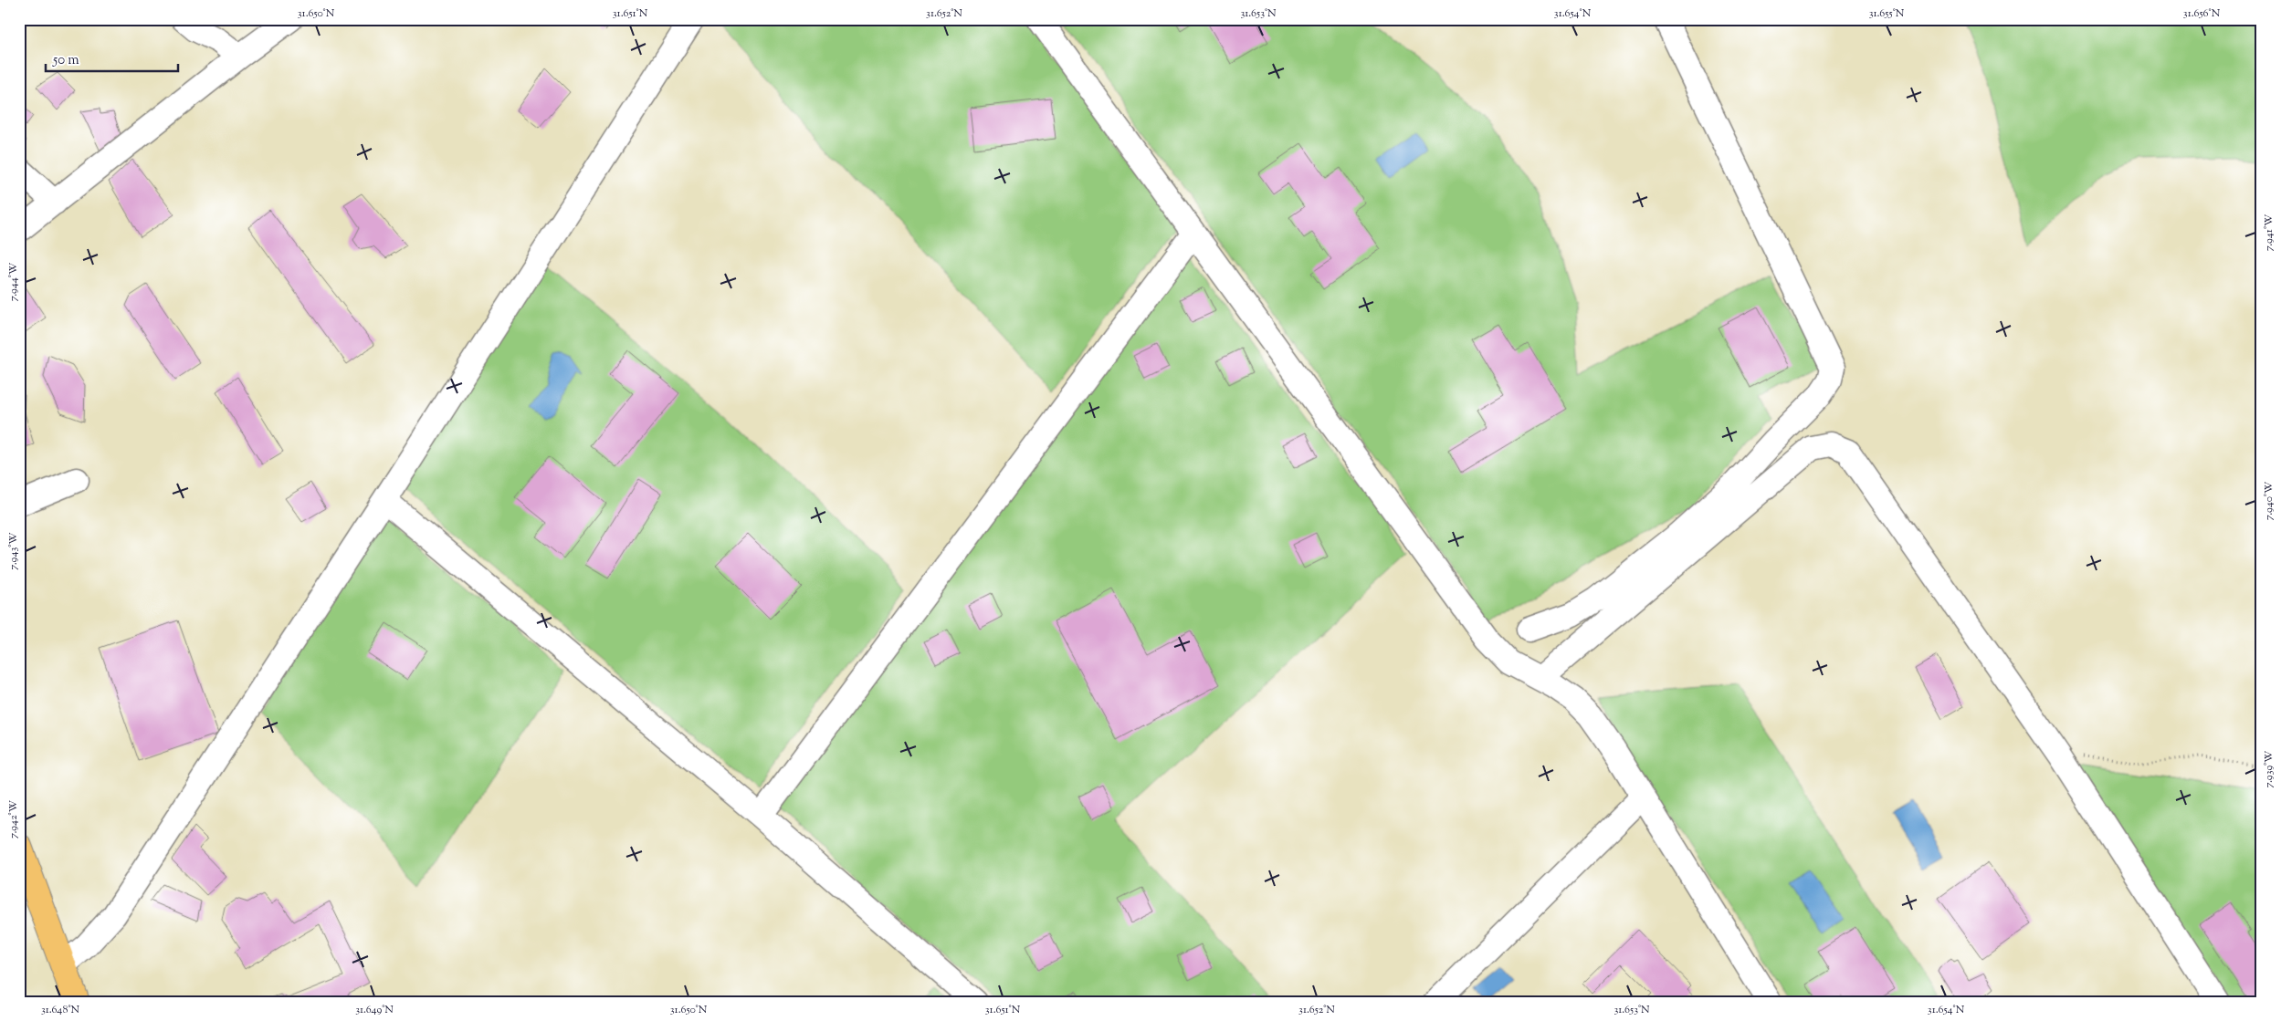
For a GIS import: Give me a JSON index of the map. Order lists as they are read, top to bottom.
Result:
{
  "scale_bar": "50 m",
  "coordinates": [
    "31.650°N",
    "31.651°N",
    "31.652°N",
    "31.653°N",
    "31.654°N",
    "31.655°N",
    "31.656°N",
    "7.941°W",
    "7.944°W",
    "7.940°W",
    "7.943°W",
    "7.939°W",
    "7.942°W",
    "31.648°N",
    "31.649°N"
  ]
}
